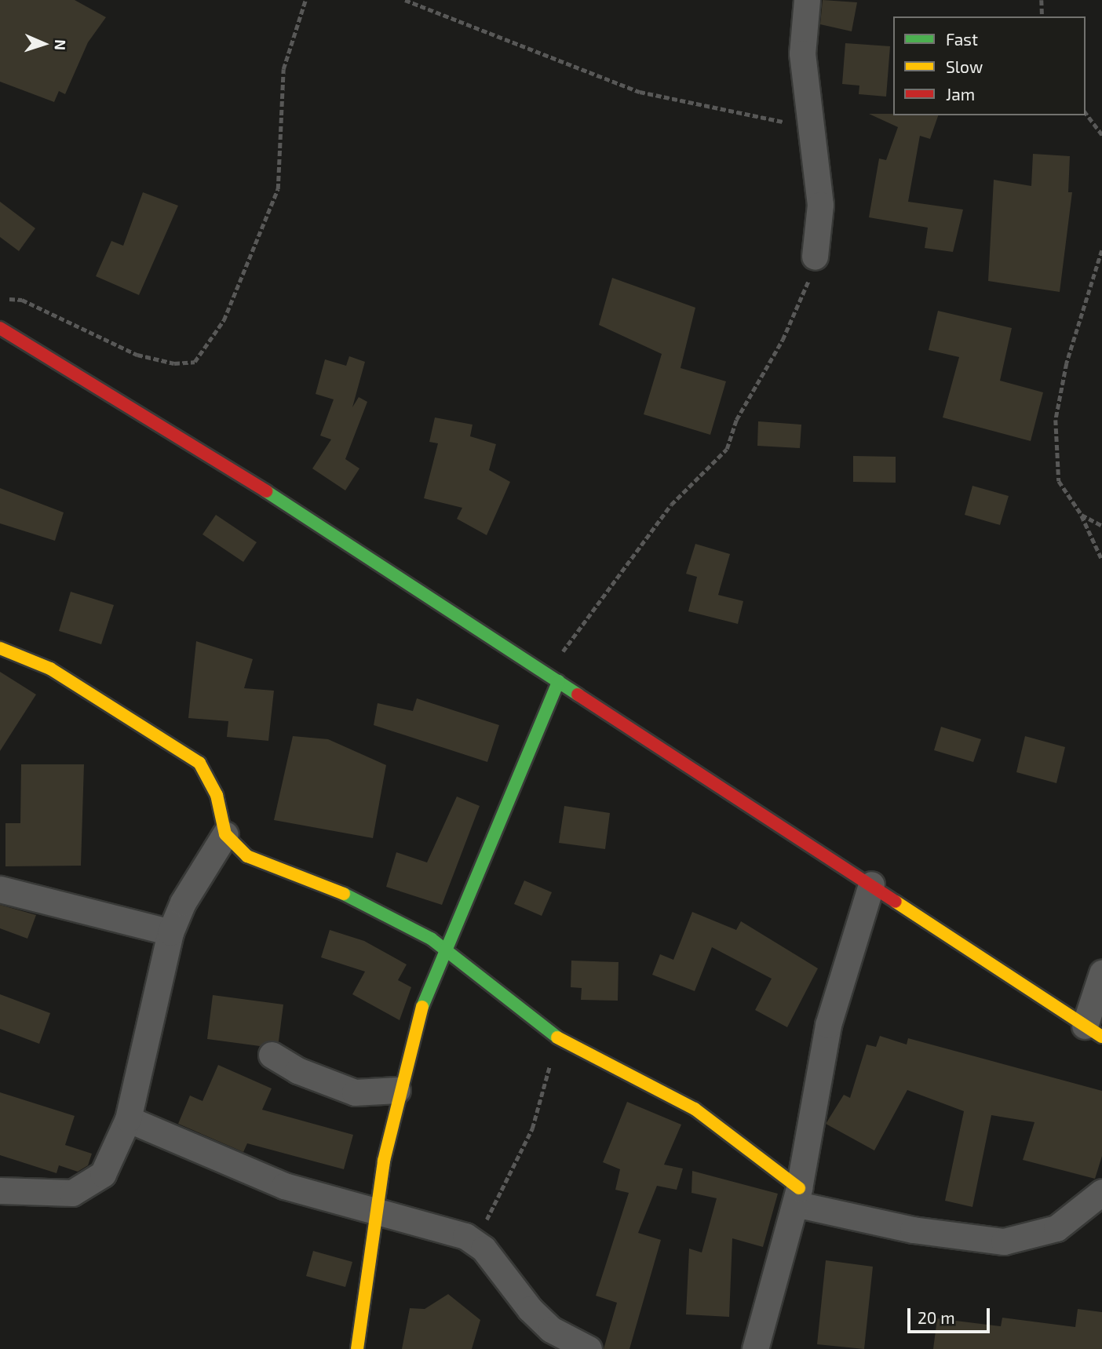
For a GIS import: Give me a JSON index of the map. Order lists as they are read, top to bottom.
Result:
{
  "legend": ["Fast", "Slow", "Jam"],
  "scale_bar": "20 m",
  "north": "right"
}
